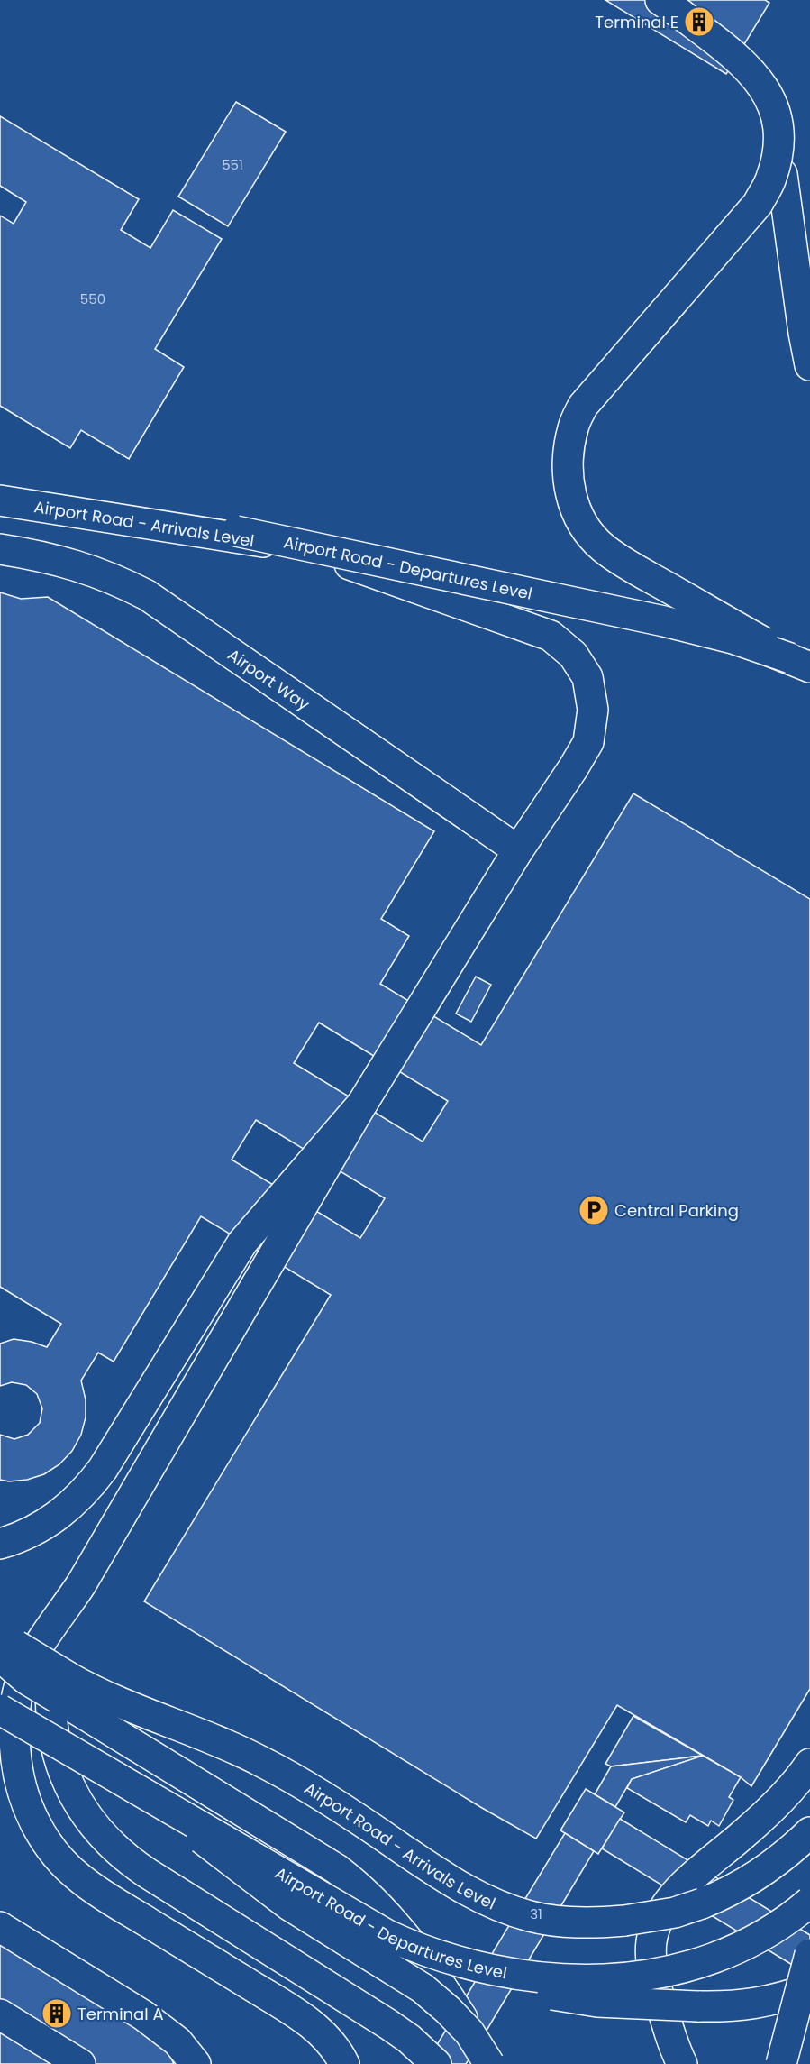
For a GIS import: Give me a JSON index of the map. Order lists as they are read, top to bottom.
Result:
{
  "streets": {
    "main road": ["Airport Road - Arrivals Level", "Airport Road - Departures Level", "Airport Way"]
  },
  "places": {
    "building": ["Terminal E", "Terminal A"],
    "parking": ["Central Parking"]
  },
  "house_numbers": ["551", "550", "31"]
}
